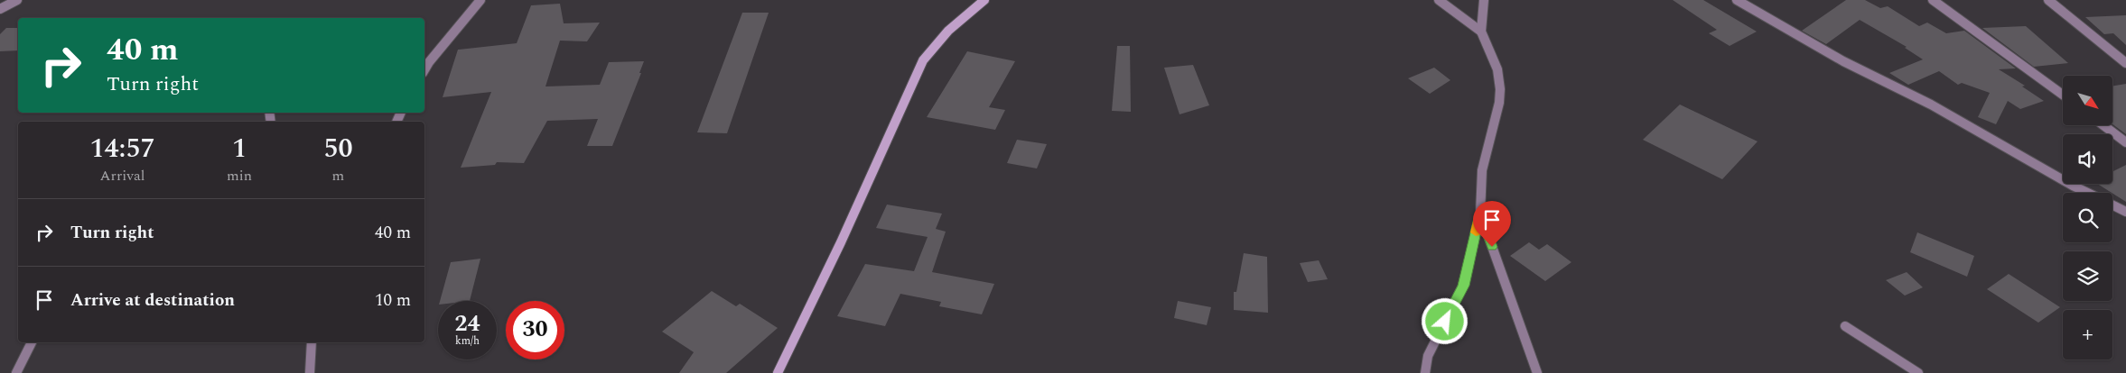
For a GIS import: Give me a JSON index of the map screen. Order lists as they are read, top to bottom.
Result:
{
  "north": "bottom right",
  "page": {
    "turn": ["40 m", "Turn right"],
    "map_buttons": "+",
    "eta": [
      "14:57",
      "Arrival",
      "1",
      "min",
      "50",
      "m"
    ],
    "list": [
      {
        "name": "Turn right",
        "value": "40 m"
      },
      {
        "name": "Arrive at destination",
        "value": "10 m"
      }
    ],
    "speed": "24 km/h",
    "limit": "30"
  }
}
